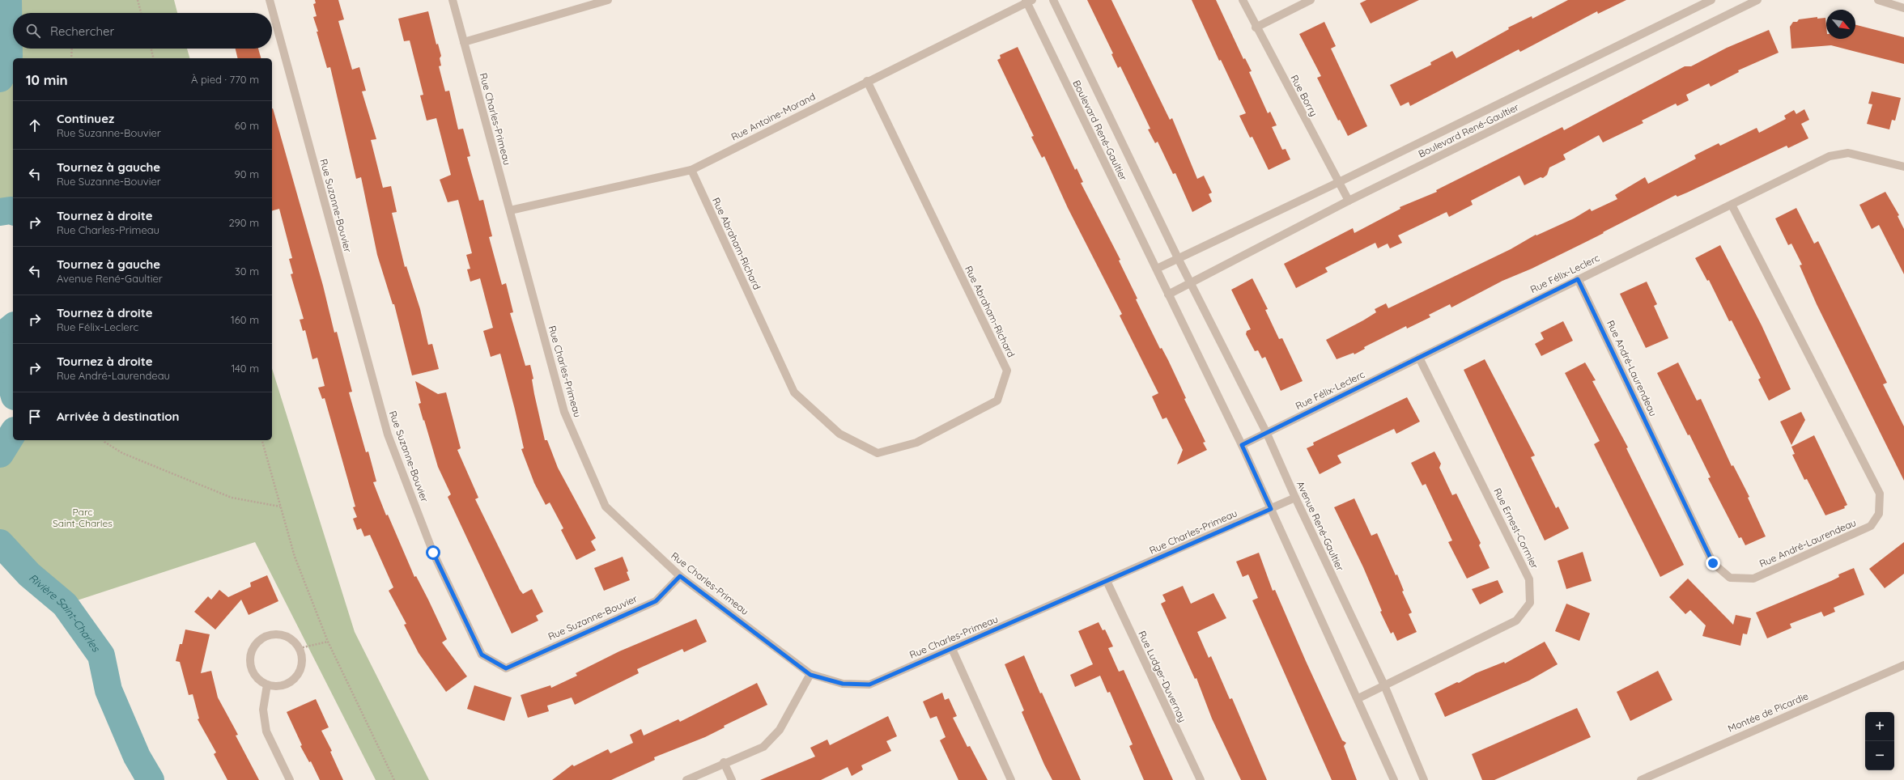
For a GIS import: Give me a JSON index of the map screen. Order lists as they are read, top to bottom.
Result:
{
  "streets": {
    "street": [
      "Rue Borry",
      "Rue Antoine-Morand",
      "Rue Charles-Primeau",
      "Boulevard René-Gaultier",
      "Rue Suzanne-Bouvier",
      "Rue Abraham-Richard",
      "Rue Félix-Leclerc",
      "Rue André-Laurendeau",
      "Avenue René-Gaultier",
      "Rue Ernest-Cormier",
      "Rue Ludger-Duvernay",
      "Montée de Picardie"
    ]
  },
  "crossings": [
    ["Rue Borry", "Boulevard René-Gaultier"],
    ["Rue Antoine-Morand", "Rue Charles-Primeau"],
    ["Rue Antoine-Morand", "Boulevard René-Gaultier"],
    ["Rue Antoine-Morand", "Rue Abraham-Richard"],
    ["Rue Charles-Primeau", "Rue Suzanne-Bouvier"],
    ["Rue Charles-Primeau", "Avenue René-Gaultier"],
    ["Rue Charles-Primeau", "Rue Ludger-Duvernay"],
    ["Boulevard René-Gaultier", "Avenue René-Gaultier"],
    ["Rue Félix-Leclerc", "Rue André-Laurendeau"],
    ["Rue Félix-Leclerc", "Avenue René-Gaultier"],
    ["Rue Félix-Leclerc", "Rue Ernest-Cormier"],
    ["Avenue René-Gaultier", "Rue Ernest-Cormier"]
  ],
  "water": ["Rivière Saint-Charles"],
  "parks": ["Parc Saint-Charles"],
  "north": "bottom right",
  "page": {
    "search": "Rechercher",
    "heading": ["10 min", "À pied · 770 m"],
    "list": [
      ["Continuez", "Rue Suzanne-Bouvier", "60 m"],
      ["Tournez à gauche", "Rue Suzanne-Bouvier", "90 m"],
      ["Tournez à droite", "Rue Charles-Primeau", "290 m"],
      ["Tournez à gauche", "Avenue René-Gaultier", "30 m"],
      ["Tournez à droite", "Rue Félix-Leclerc", "160 m"],
      ["Tournez à droite", "Rue André-Laurendeau", "140 m"],
      "Arrivée à destination"
    ],
    "map_buttons": ["+", "−"]
  }
}
